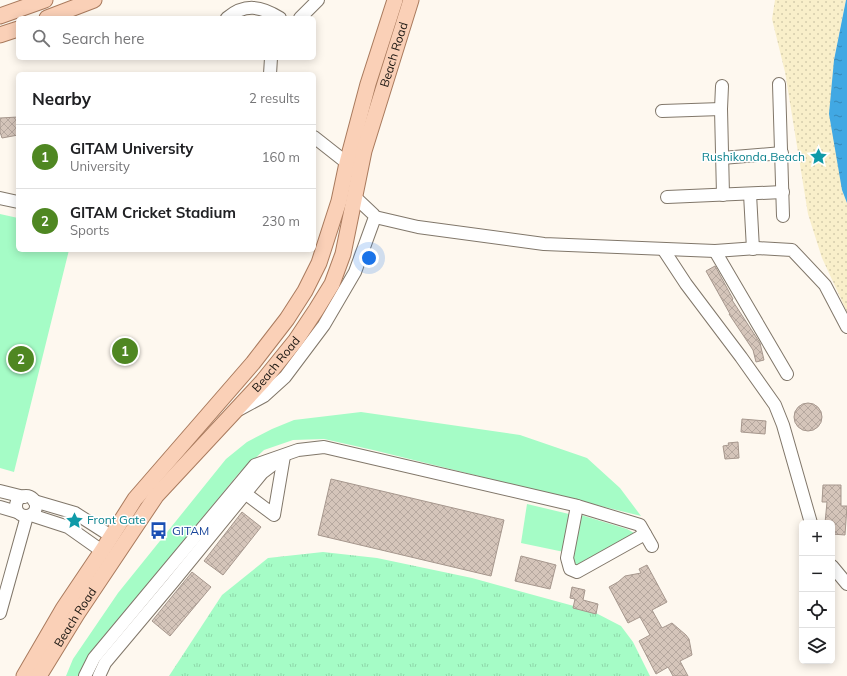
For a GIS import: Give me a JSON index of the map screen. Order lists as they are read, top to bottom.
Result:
{
  "streets": {
    "main road": ["Beach Road"]
  },
  "places": {
    "place": ["Rushikonda Beach", "Front Gate"],
    "bus stop": ["GITAM"]
  },
  "page": {
    "search": "Search here",
    "heading": ["Nearby", "2 results"],
    "list": [
      {
        "mark": "1",
        "name": "GITAM University",
        "note": "University",
        "value": "160 m"
      },
      {
        "mark": "2",
        "name": "GITAM Cricket Stadium",
        "note": "Sports",
        "value": "230 m"
      }
    ],
    "pins": ["1", "2"],
    "map_buttons": ["+", "−"]
  }
}
